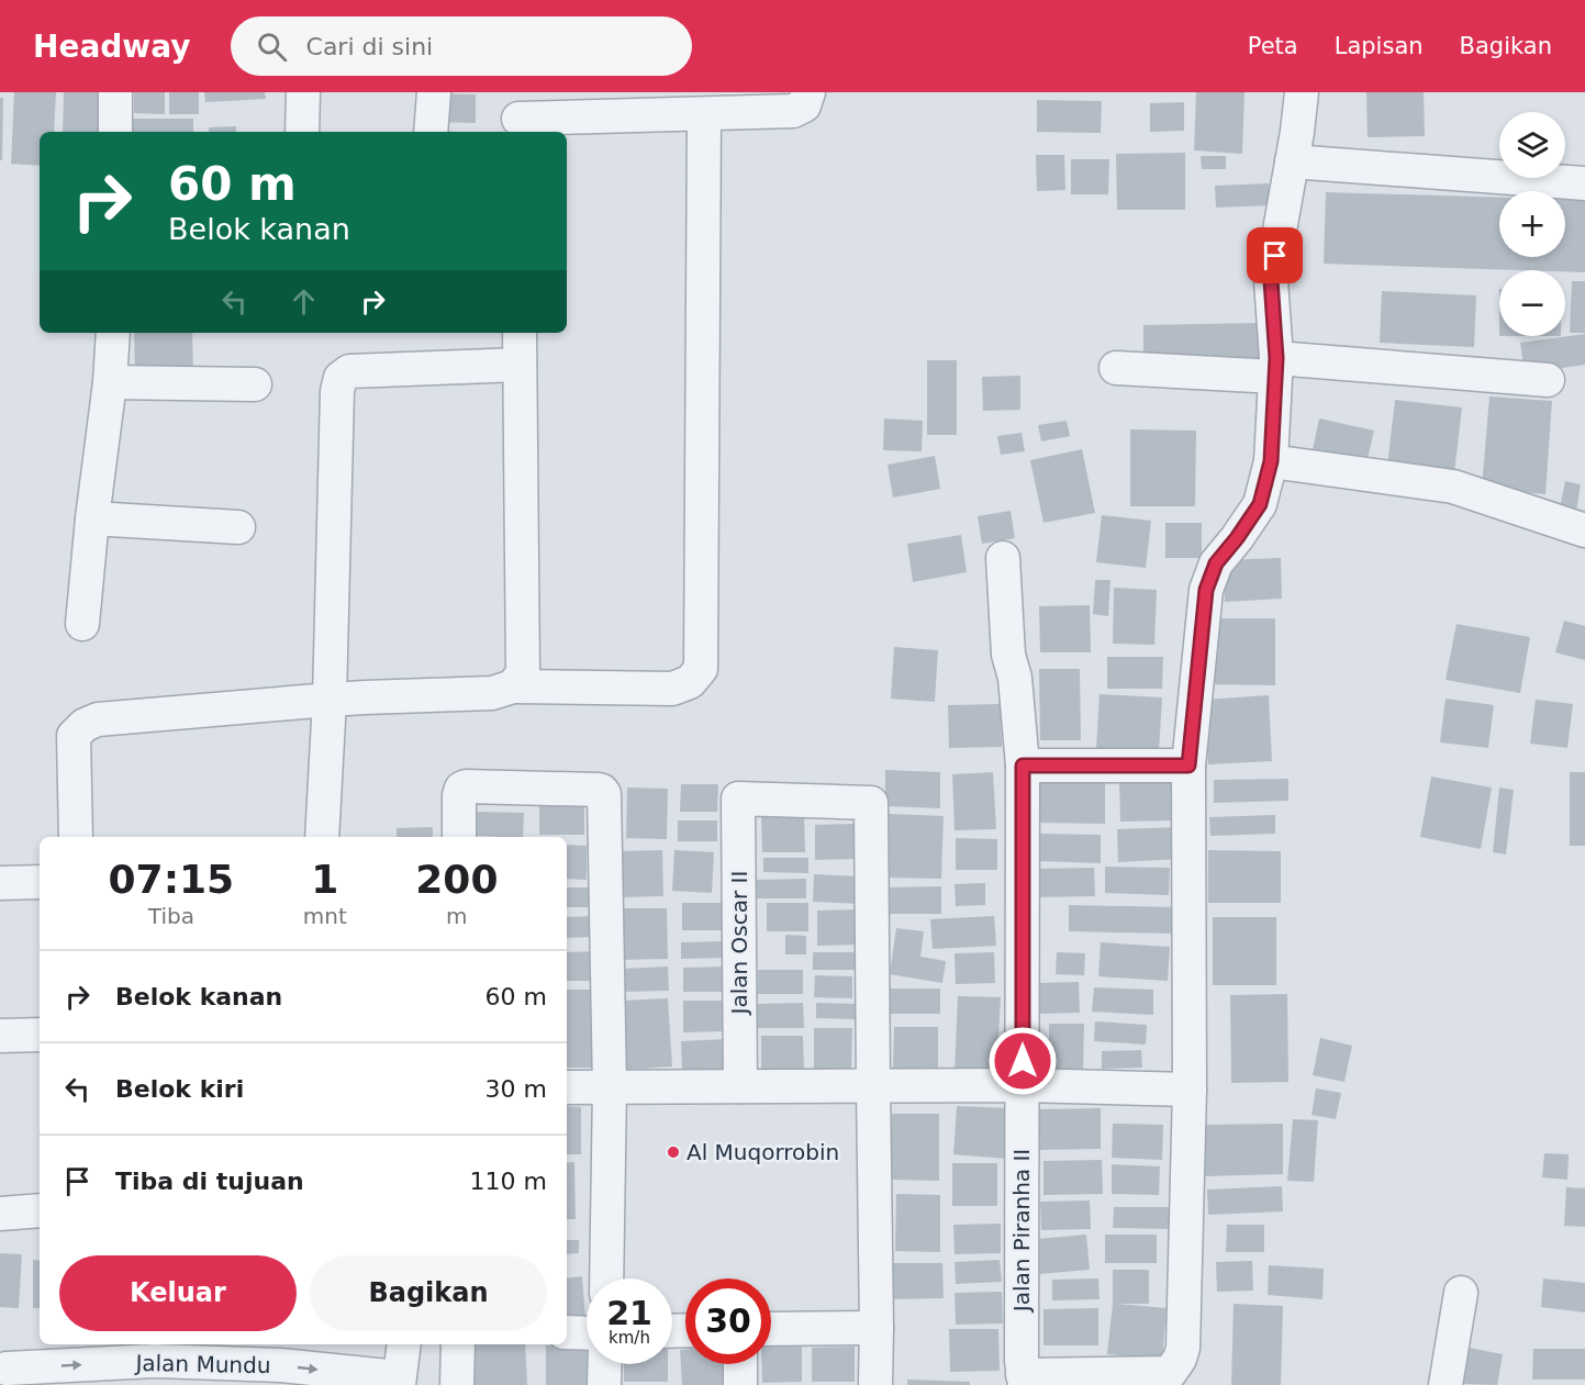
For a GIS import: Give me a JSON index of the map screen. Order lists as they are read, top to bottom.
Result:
{
  "streets": {
    "street": ["Jalan Oscar II", "Jalan Piranha II", "Jalan Mundu"]
  },
  "one_way": ["Jalan Mundu"],
  "places": ["Al Muqorrobin"],
  "page": {
    "header": "Headway",
    "search": "Cari di sini",
    "nav": ["Peta", "Lapisan", "Bagikan"],
    "map_buttons": ["+", "−"],
    "turn": ["60 m", "Belok kanan"],
    "eta": [
      "07:15",
      "Tiba",
      "1",
      "mnt",
      "200",
      "m"
    ],
    "list": [
      {
        "name": "Belok kanan",
        "value": "60 m"
      },
      {
        "name": "Belok kiri",
        "value": "30 m"
      },
      {
        "name": "Tiba di tujuan",
        "value": "110 m"
      }
    ],
    "buttons": ["Keluar", "Bagikan"],
    "speed": "21 km/h",
    "limit": "30"
  }
}
